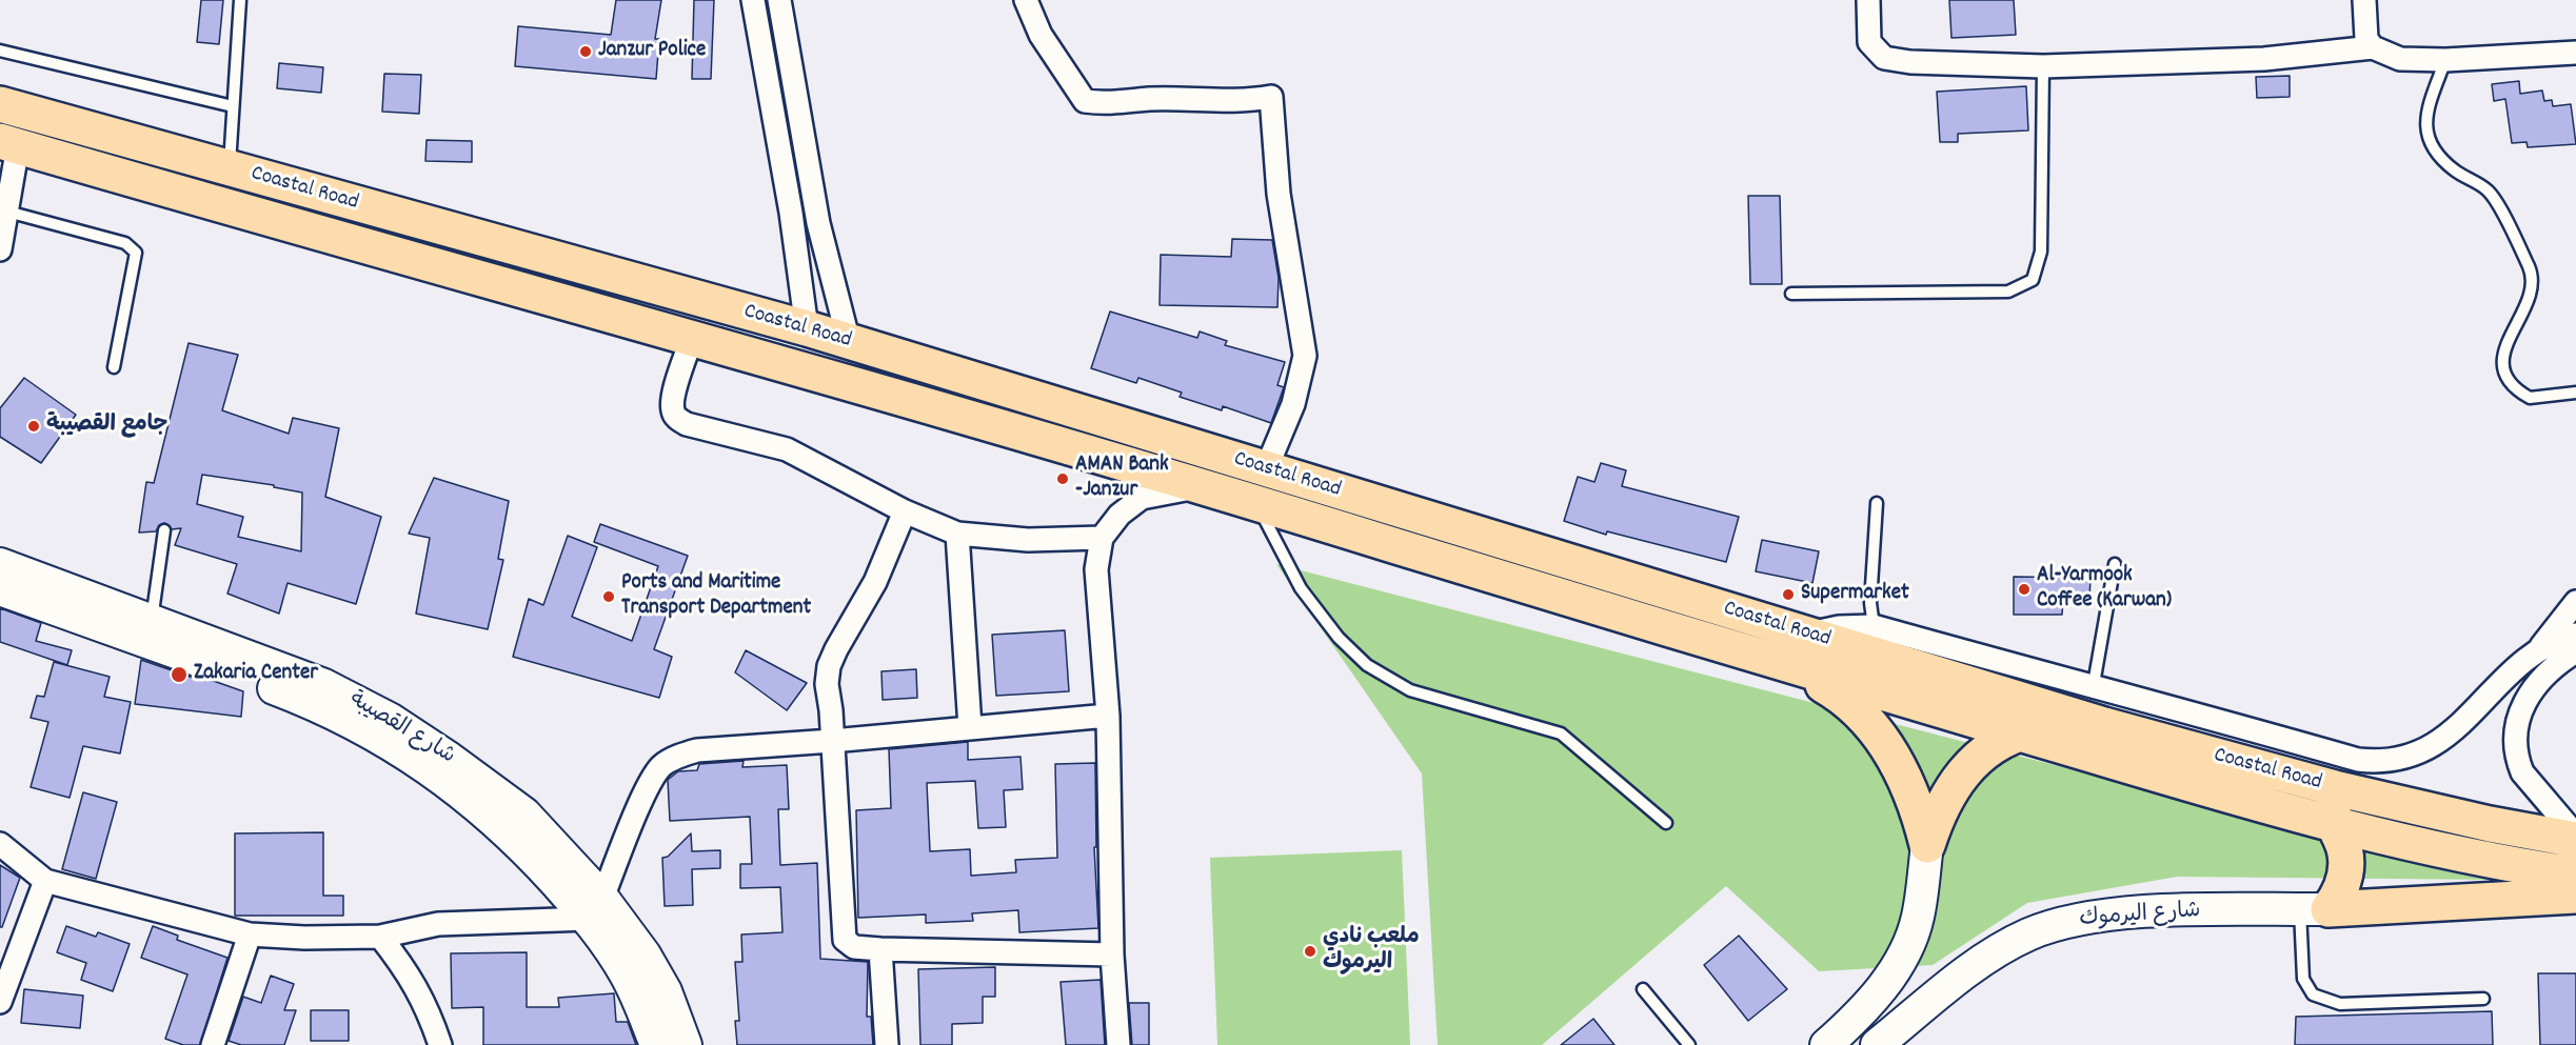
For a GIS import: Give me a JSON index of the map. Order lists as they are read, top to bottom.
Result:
{
  "streets": {
    "highway": ["Coastal Road"],
    "street": ["شارع القصيبة", "شارع اليرموك"]
  },
  "places": [
    "Janzur Police",
    "جامع القصيبة",
    "AMAN Bank -Janzur",
    "Al-Yarmook Coffee (Karwan)",
    "Supermarket",
    "Ports and Maritime Transport Department",
    "Zakaria Center",
    "ملعب نادي اليرموك"
  ]
}
